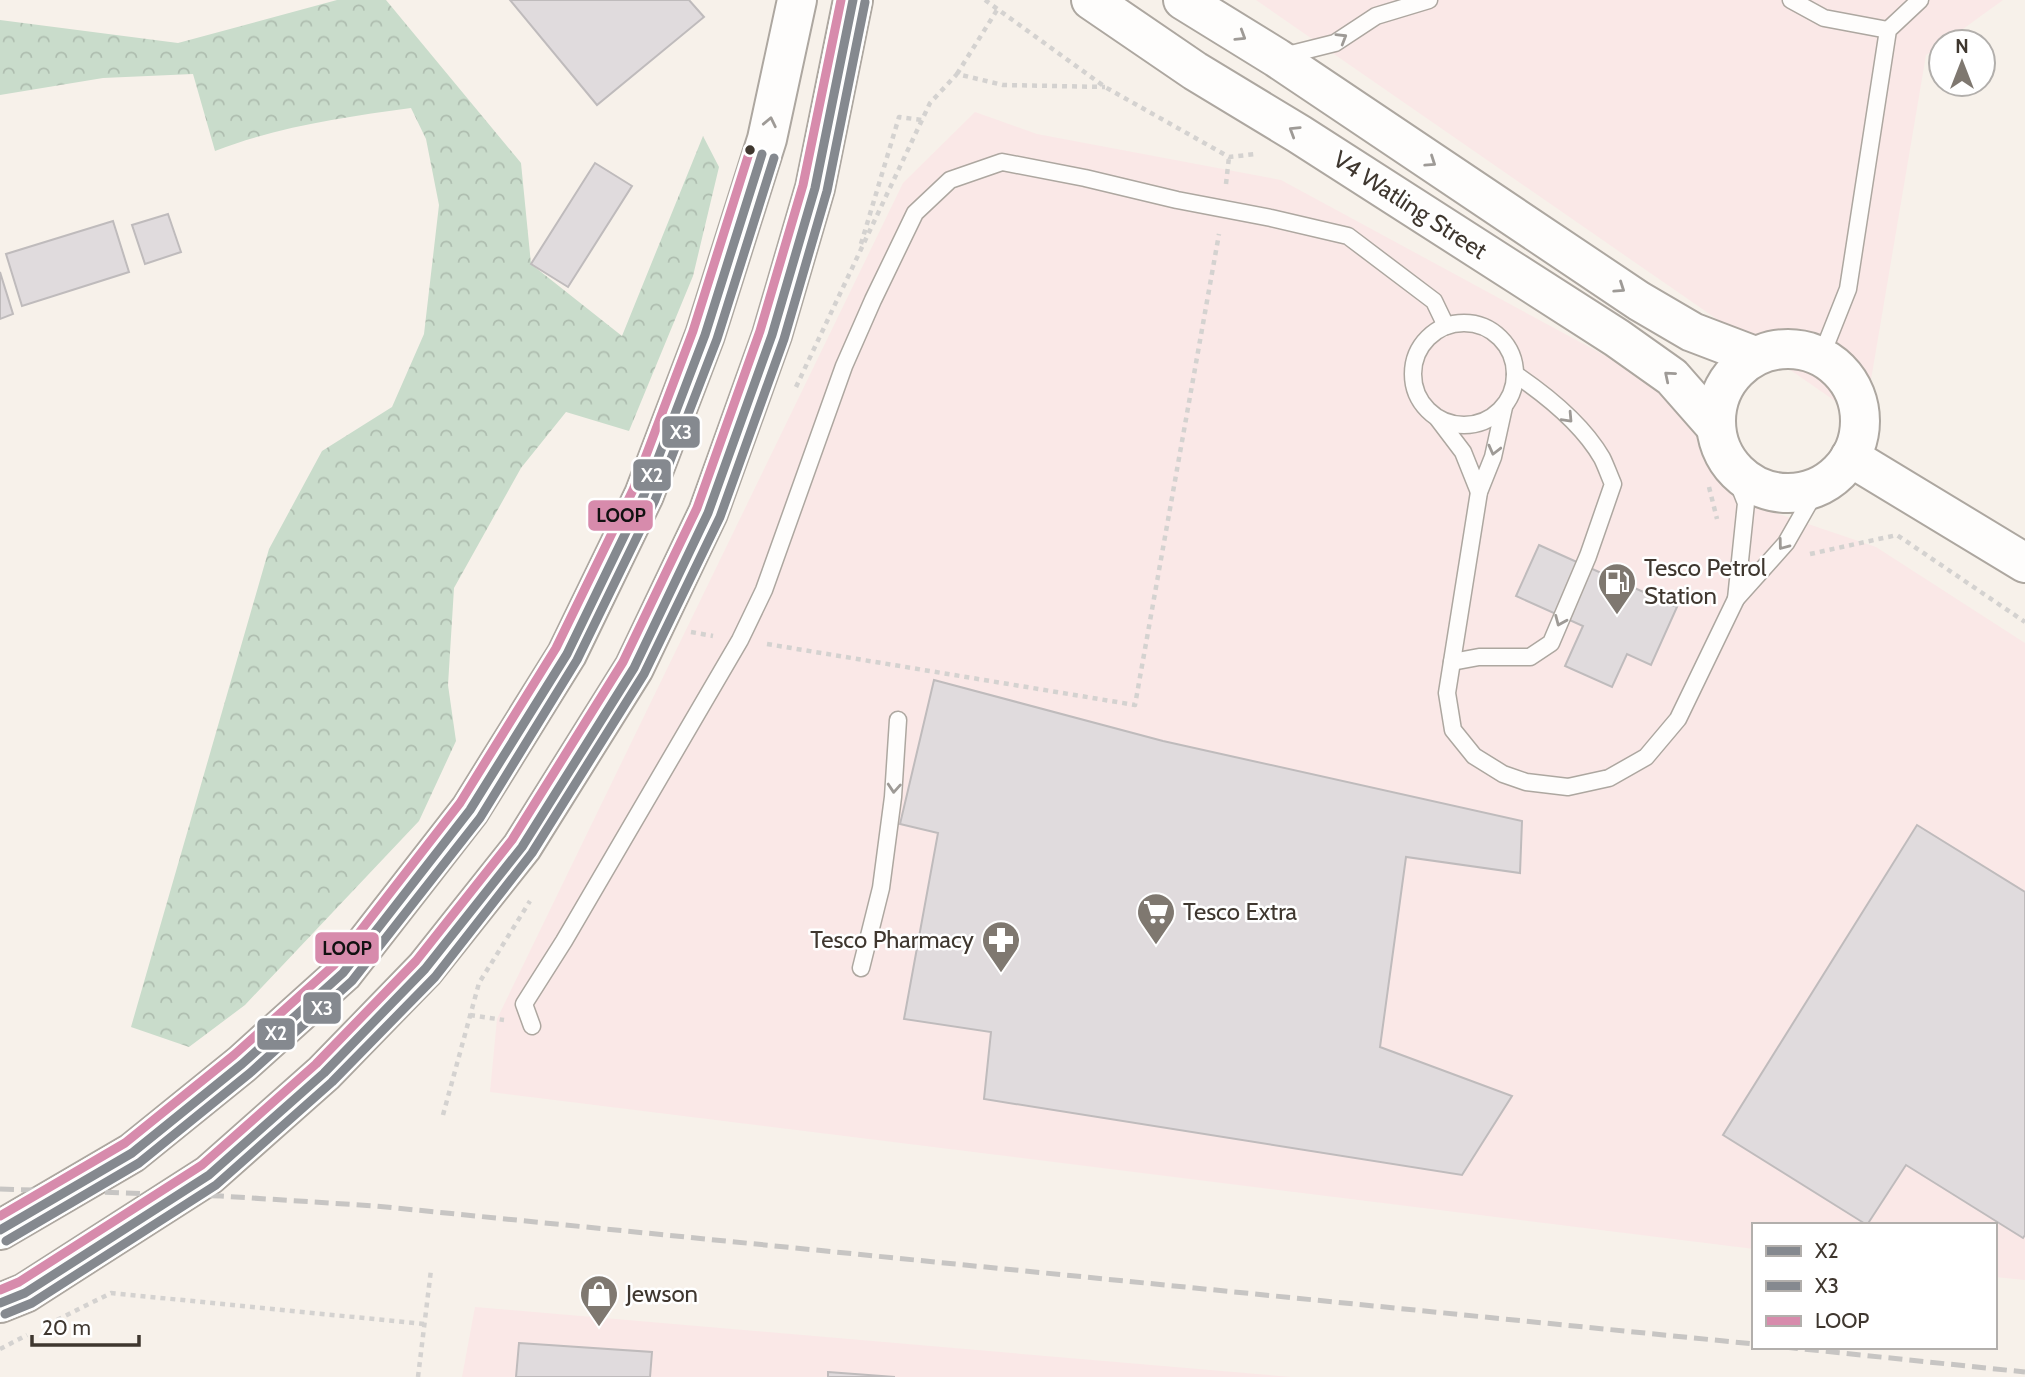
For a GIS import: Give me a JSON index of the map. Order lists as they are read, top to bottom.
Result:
{
  "streets": {
    "main road": ["V4 Watling Street"]
  },
  "places": {
    "fuel station": ["Tesco Petrol Station"],
    "supermarket": ["Tesco Extra"],
    "pharmacy": ["Tesco Pharmacy"],
    "shop": ["Jewson"]
  },
  "lines": ["transit line X2", "transit line LOOP", "transit line X3"],
  "legend": ["X2", "X3", "LOOP"],
  "scale_bar": "20 m",
  "north": "top"
}
